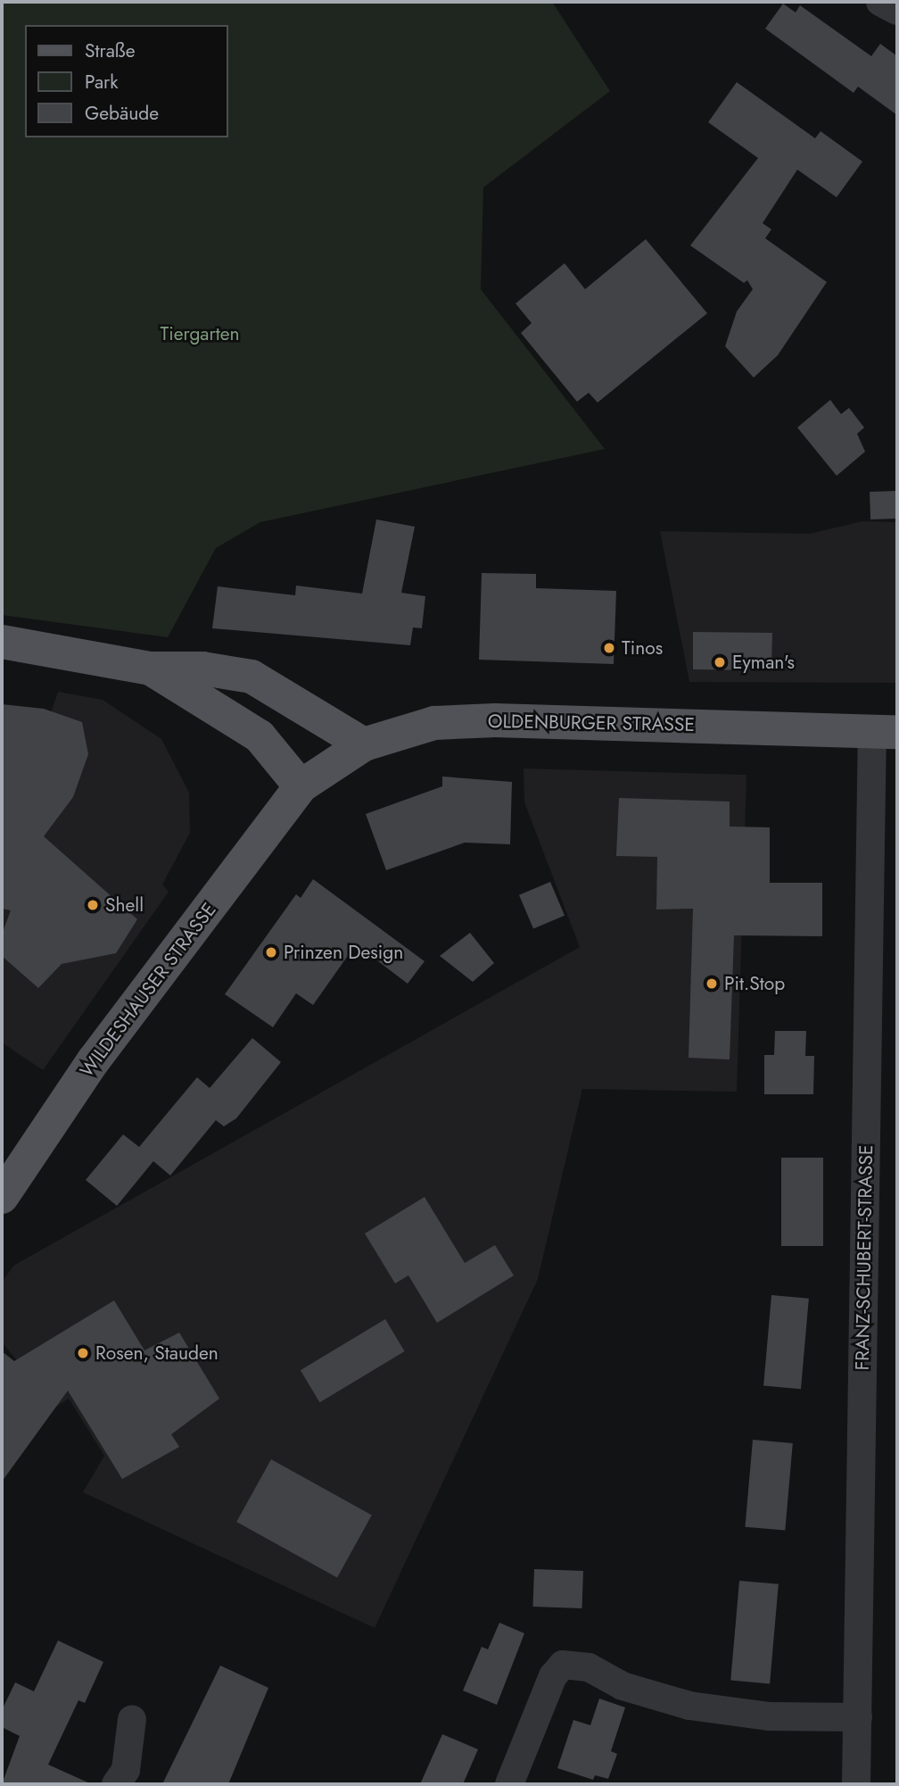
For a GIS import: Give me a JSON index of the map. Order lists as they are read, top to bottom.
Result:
{
  "streets": {
    "main road": ["OLDENBURGER STRASSE", "WILDESHAUSER STRASSE"],
    "street": ["FRANZ-SCHUBERT-STRASSE"]
  },
  "crossings": [
    ["OLDENBURGER STRASSE", "WILDESHAUSER STRASSE"],
    ["OLDENBURGER STRASSE", "FRANZ-SCHUBERT-STRASSE"]
  ],
  "parks": ["Tiergarten"],
  "places": [
    "Tinos",
    "Eyman's",
    "Shell",
    "Prinzen Design",
    "Pit.Stop",
    "Rosen, Stauden"
  ],
  "legend": ["Straße", "Park", "Gebäude"]
}
